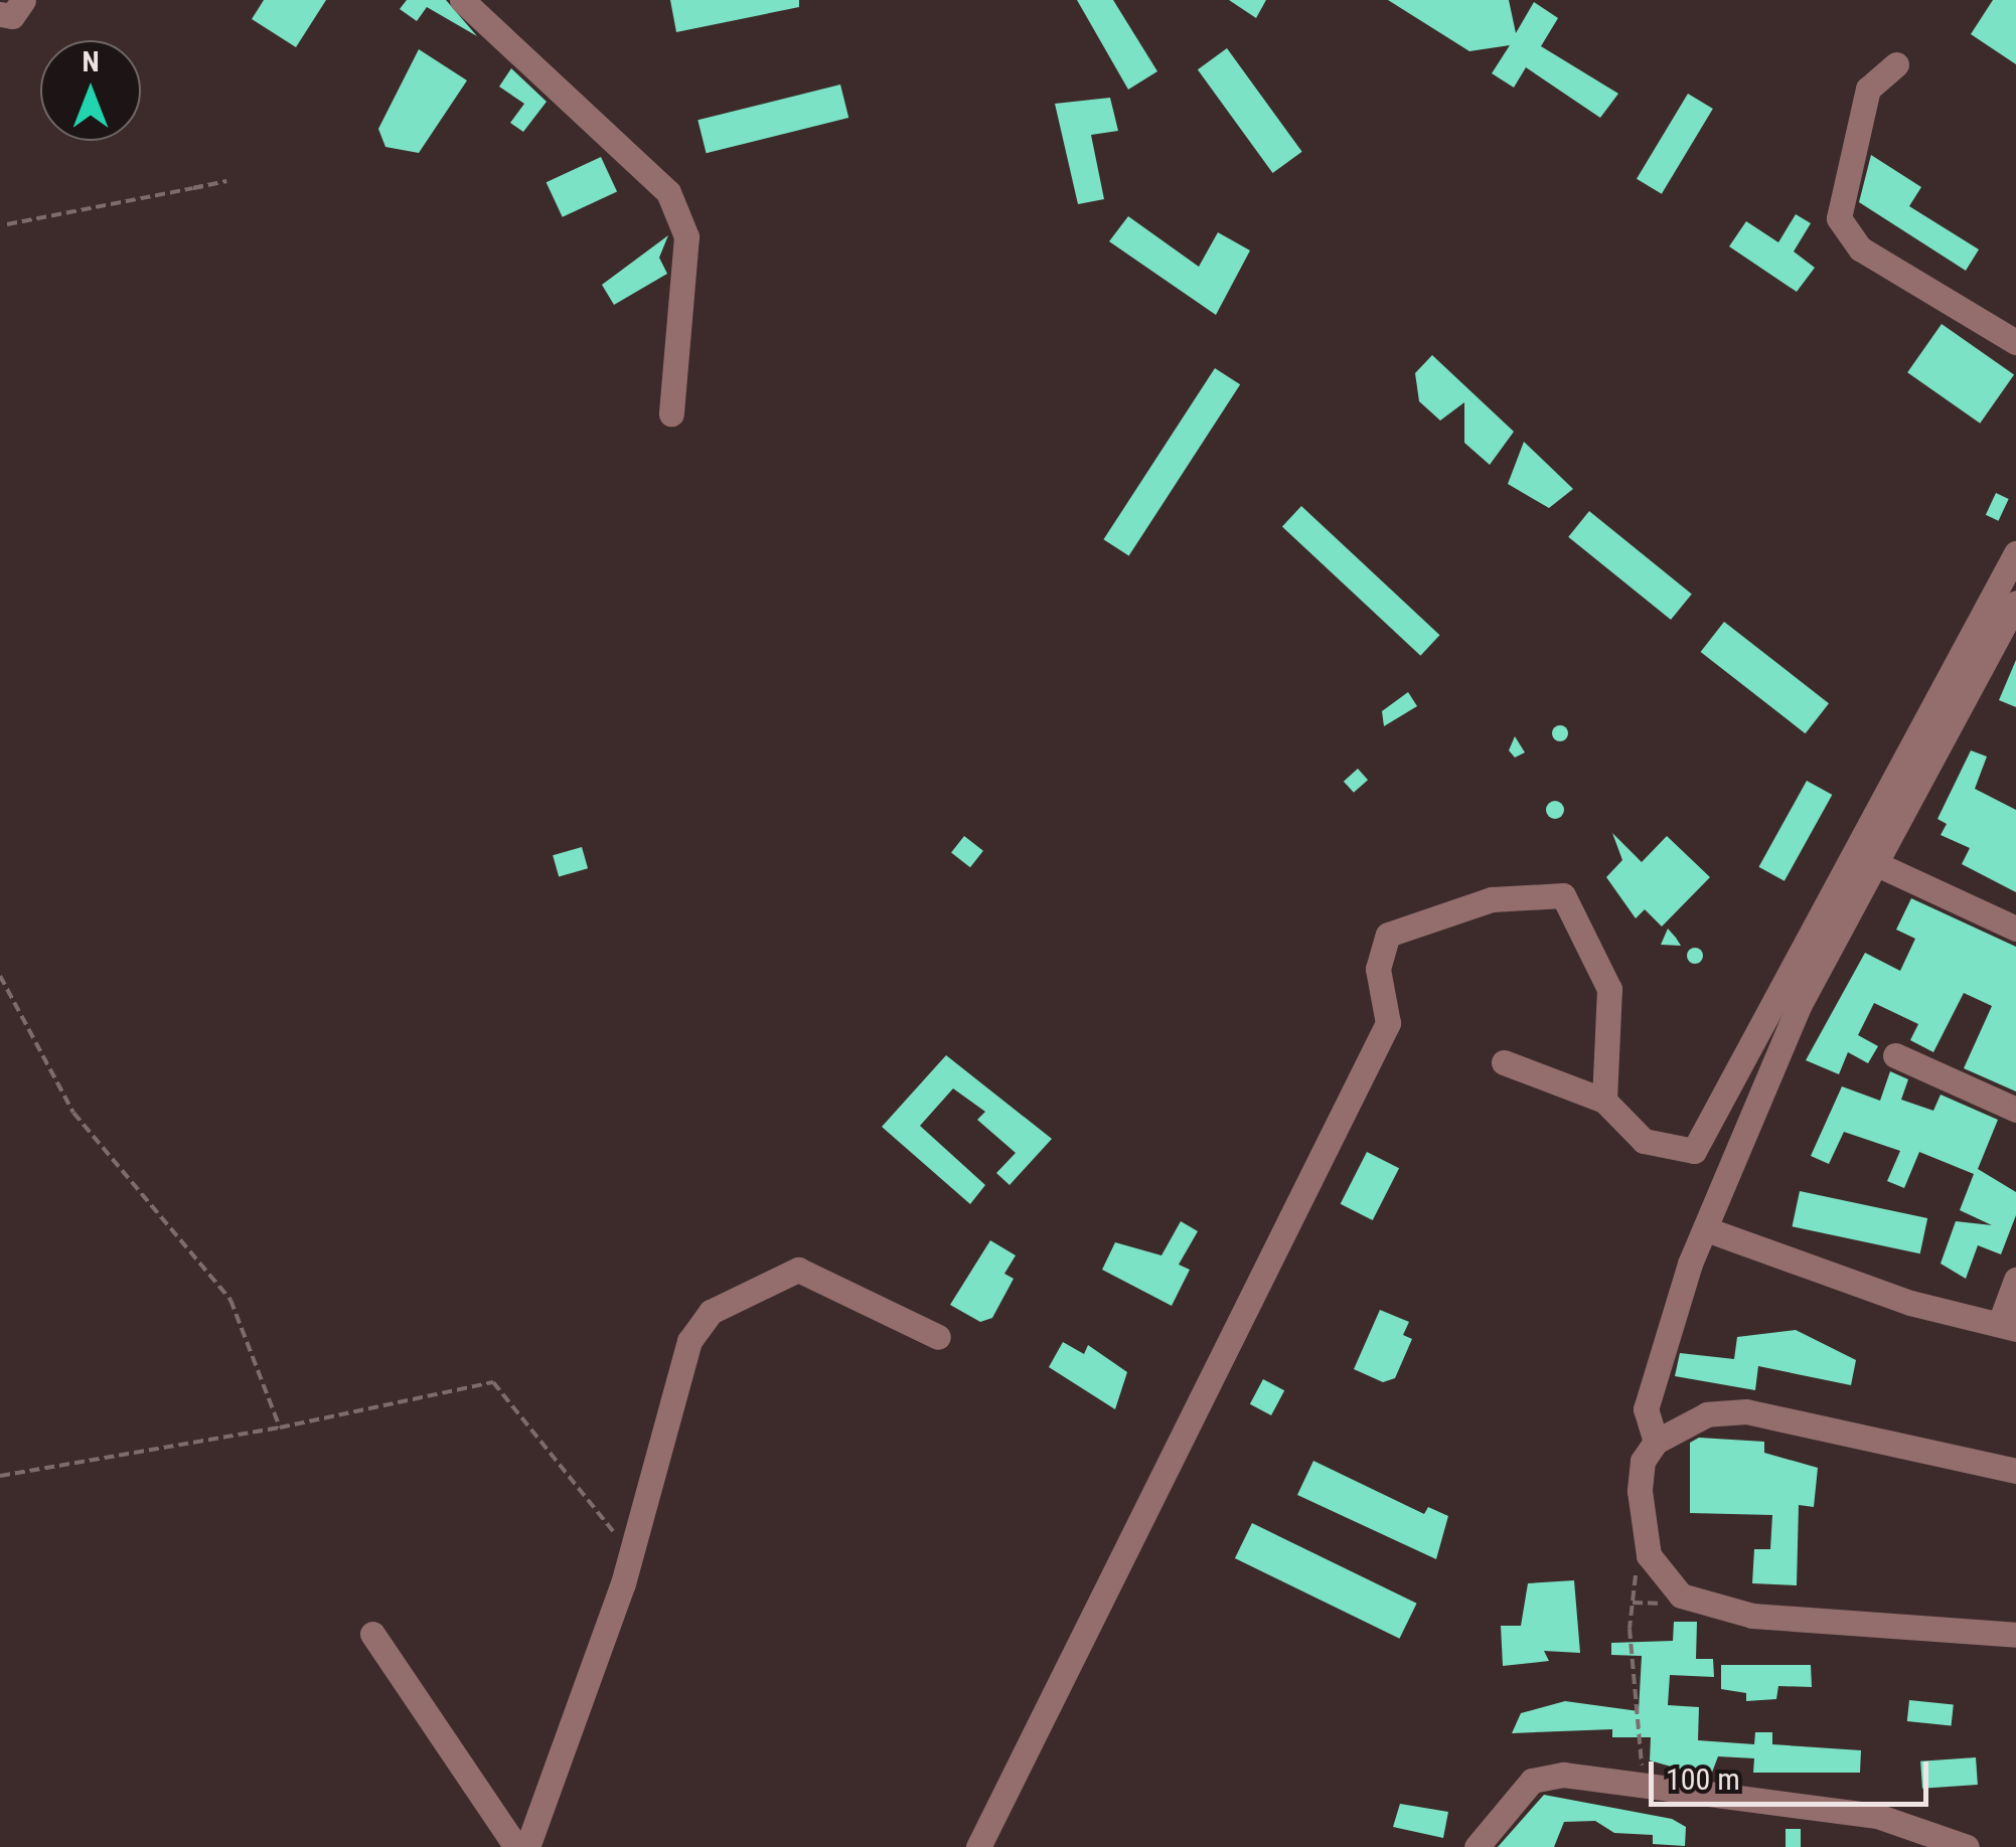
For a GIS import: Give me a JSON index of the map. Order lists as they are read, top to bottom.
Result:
{
  "scale_bar": "100 m",
  "north": "top"
}
